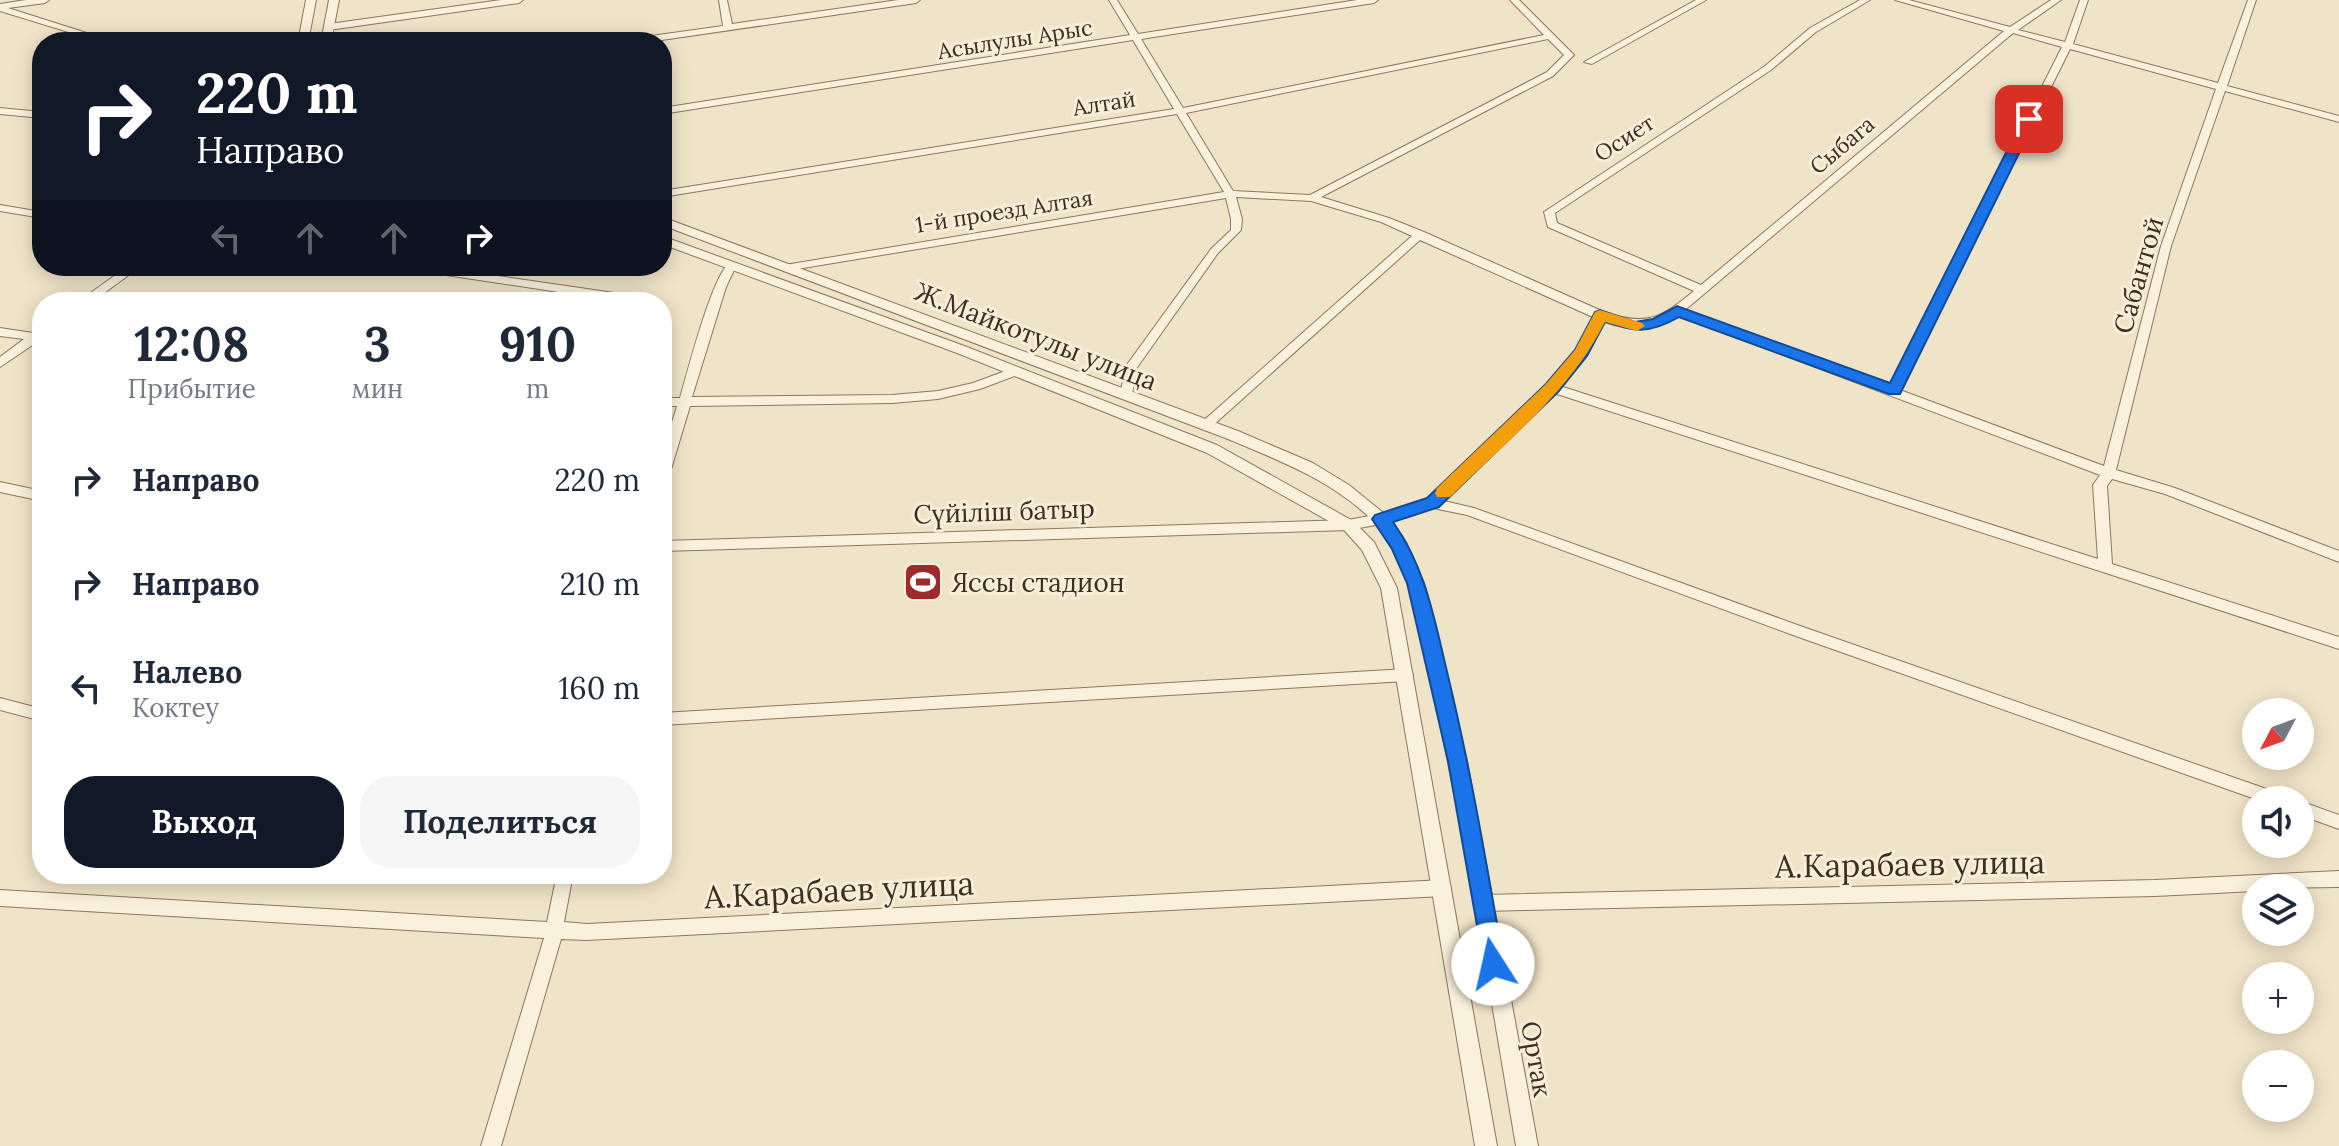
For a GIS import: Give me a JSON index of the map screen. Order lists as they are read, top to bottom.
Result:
{
  "streets": {
    "street": [
      "Асылулы Арыс",
      "Алтай",
      "Осиет",
      "Сыбага",
      "1-й проезд Алтая",
      "Сабантой",
      "Ж.Майкотулы улица",
      "Сүйіліш батыр",
      "А.Карабаев улица",
      "Ортак"
    ]
  },
  "crossings": [
    ["Осиет", "Сыбага"],
    ["Сыбага", "1-й проезд Алтая"],
    ["1-й проезд Алтая", "Ж.Майкотулы улица"],
    ["Ж.Майкотулы улица", "Сүйіліш батыр"],
    ["Ж.Майкотулы улица", "Ортак"],
    ["Сүйіліш батыр", "Ортак"],
    ["А.Карабаев улица", "Ортак"]
  ],
  "places": {
    "sports": ["Яссы стадион"]
  },
  "north": "bottom left",
  "page": {
    "turn": ["220 m", "Направо"],
    "eta": [
      "12:08",
      "Прибытие",
      "3",
      "мин",
      "910",
      "m"
    ],
    "list": [
      {
        "name": "Направо",
        "value": "220 m"
      },
      {
        "name": "Направо",
        "value": "210 m"
      },
      {
        "name": "Налево",
        "note": "Коктеу",
        "value": "160 m"
      }
    ],
    "map_buttons": ["+", "−"],
    "buttons": ["Выход", "Поделиться"]
  }
}
